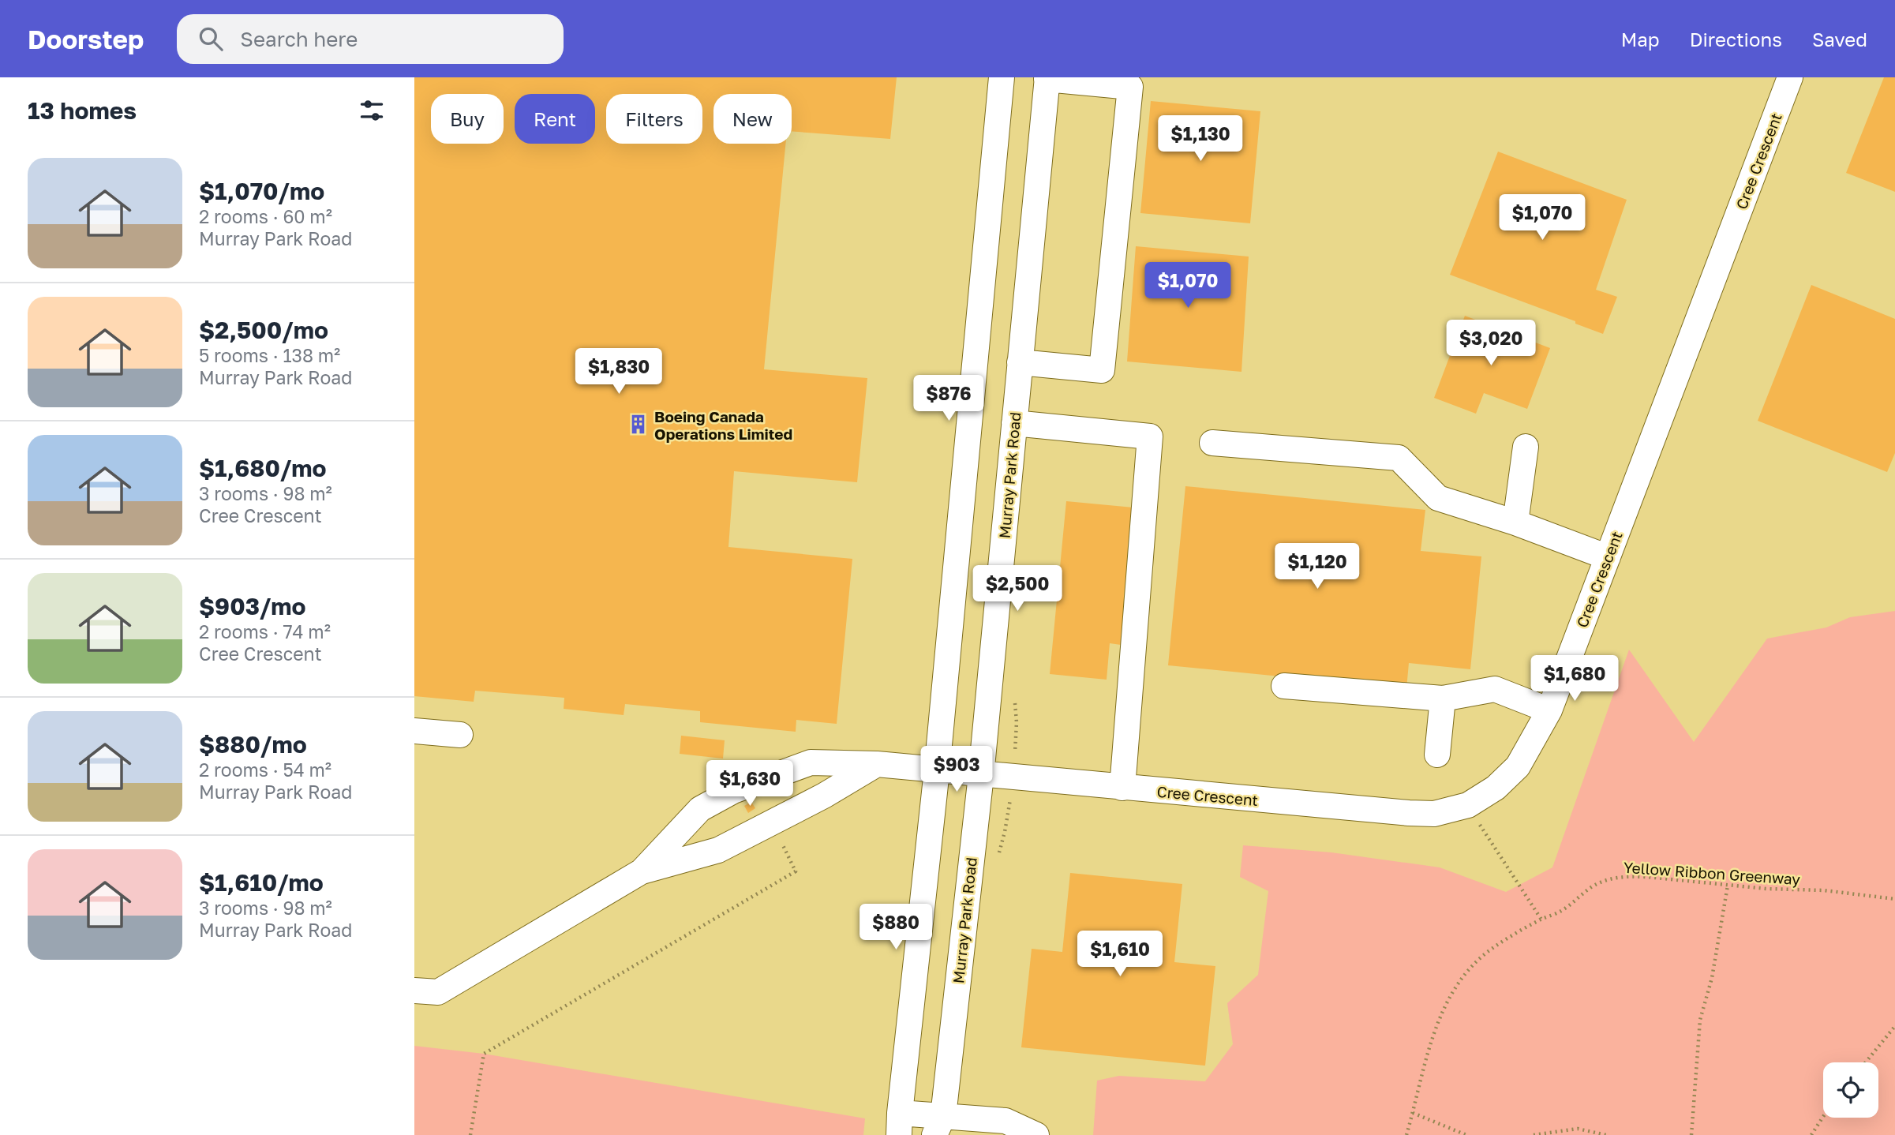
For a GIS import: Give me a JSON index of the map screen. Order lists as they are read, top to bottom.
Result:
{
  "streets": {
    "street": ["Cree Crescent", "Murray Park Road"],
    "path": ["Yellow Ribbon Greenway"]
  },
  "crossings": [
    ["Cree Crescent", "Murray Park Road"]
  ],
  "places": {
    "building": ["Boeing Canada Operations Limited"]
  },
  "page": {
    "header": "Doorstep",
    "search": "Search here",
    "nav": ["Map", "Directions", "Saved"],
    "heading": "13 homes",
    "chip": [
      "Buy",
      "Rent",
      "Filters",
      "New"
    ],
    "price": [
      "$1,130",
      "$1,070",
      "$1,070",
      "$3,020",
      "$1,830",
      "$876",
      "$1,120",
      "$2,500",
      "$1,680",
      "$903",
      "$1,630",
      "$880",
      "$1,610"
    ],
    "list": [
      {
        "name": "$1,070/mo",
        "note": "2 rooms · 60 m² · Murray Park Road"
      },
      {
        "name": "$2,500/mo",
        "note": "5 rooms · 138 m² · Murray Park Road"
      },
      {
        "name": "$1,680/mo",
        "note": "3 rooms · 98 m² · Cree Crescent"
      },
      {
        "name": "$903/mo",
        "note": "2 rooms · 74 m² · Cree Crescent"
      },
      {
        "name": "$880/mo",
        "note": "2 rooms · 54 m² · Murray Park Road"
      },
      {
        "name": "$1,610/mo",
        "note": "3 rooms · 98 m² · Murray Park Road"
      }
    ]
  }
}
